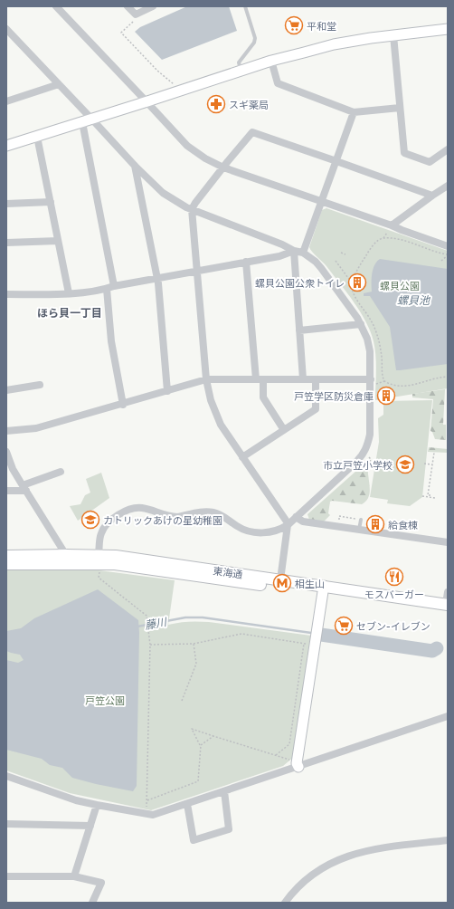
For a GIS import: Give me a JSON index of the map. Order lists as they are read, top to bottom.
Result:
{
  "streets": {
    "main road": ["東海通"]
  },
  "districts": ["ほら貝一丁目"],
  "water": ["螺貝池", "藤川"],
  "parks": ["螺貝公園", "戸笠公園"],
  "places": {
    "supermarket": ["平和堂", "セブン-イレブン"],
    "pharmacy": ["スギ薬局"],
    "building": ["螺貝公園公衆トイレ", "戸笠学区防災倉庫", "給食棟"],
    "school or university": ["市立戸笠小学校", "カトリックあけの星幼稚園"],
    "restaurant": ["モスバーガー"],
    "metro station": ["相生山"]
  }
}
